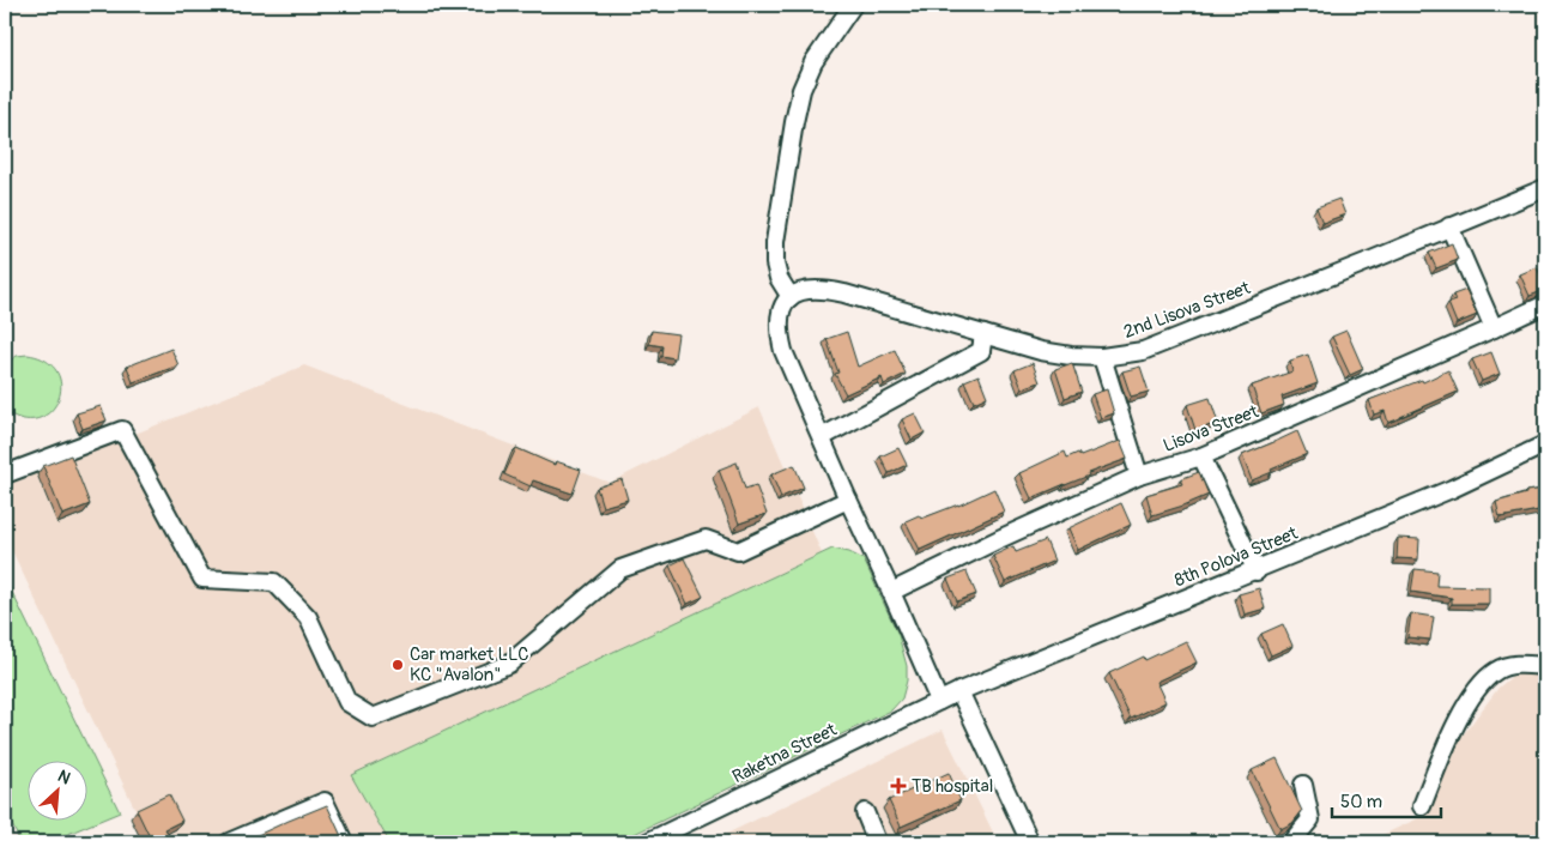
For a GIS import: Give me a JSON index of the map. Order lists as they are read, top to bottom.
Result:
{
  "streets": {
    "street": [
      "2nd Lisova Street",
      "Lisova Street",
      "8th Polova Street",
      "Raketna Street"
    ]
  },
  "crossings": [
    ["8th Polova Street", "Raketna Street"]
  ],
  "places": {
    "other": ["Car market LLC KC \"Avalon\""],
    "health": ["TB hospital"]
  },
  "scale_bar": "50 m",
  "north": "top right"
}
